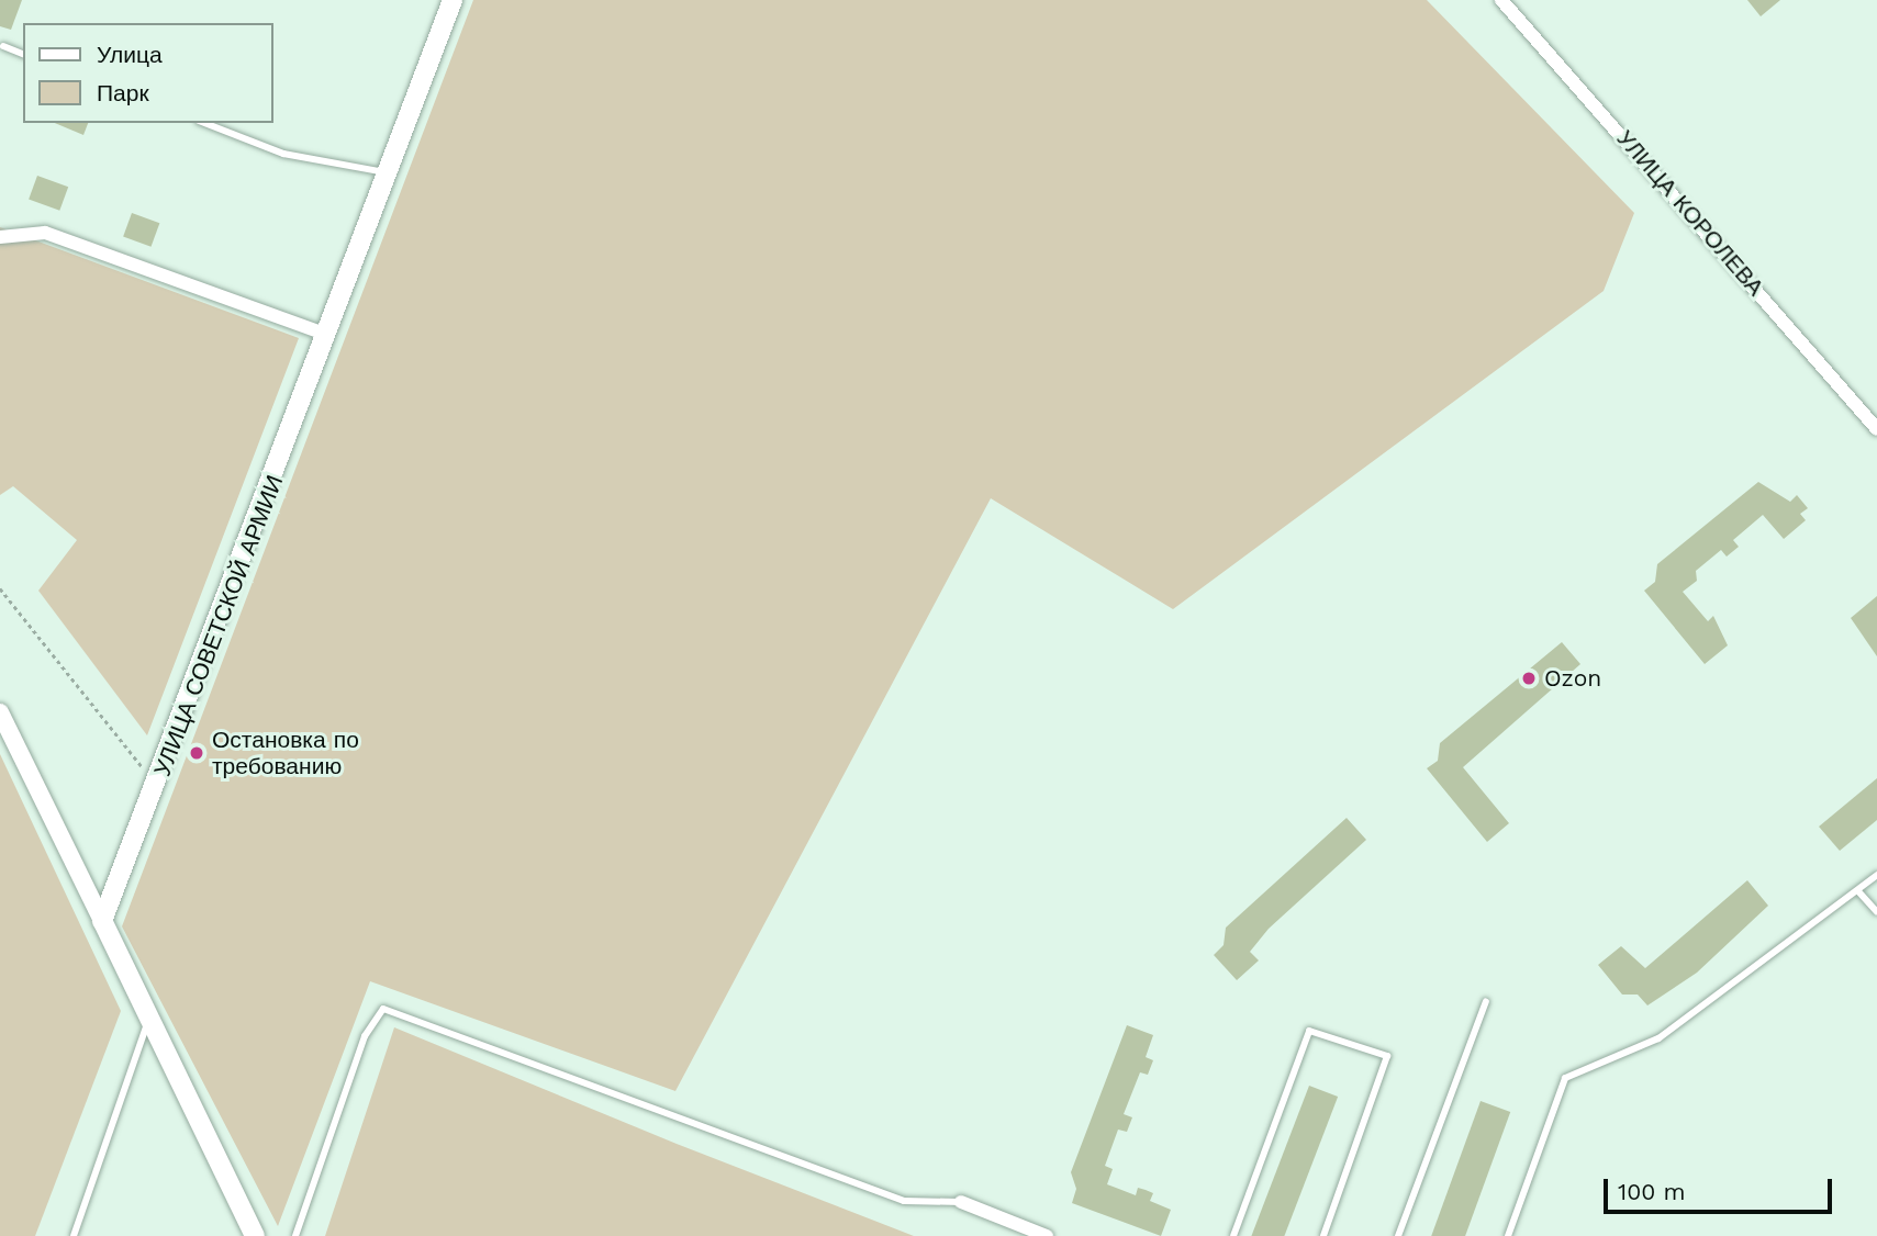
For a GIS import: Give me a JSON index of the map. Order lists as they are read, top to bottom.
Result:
{
  "streets": {
    "main road": ["УЛИЦА СОВЕТСКОЙ АРМИИ"],
    "street": ["УЛИЦА КОРОЛЕВА"]
  },
  "places": ["Ozon", "Остановка по требованию"],
  "legend": ["Улица", "Парк"],
  "scale_bar": "100 m"
}
